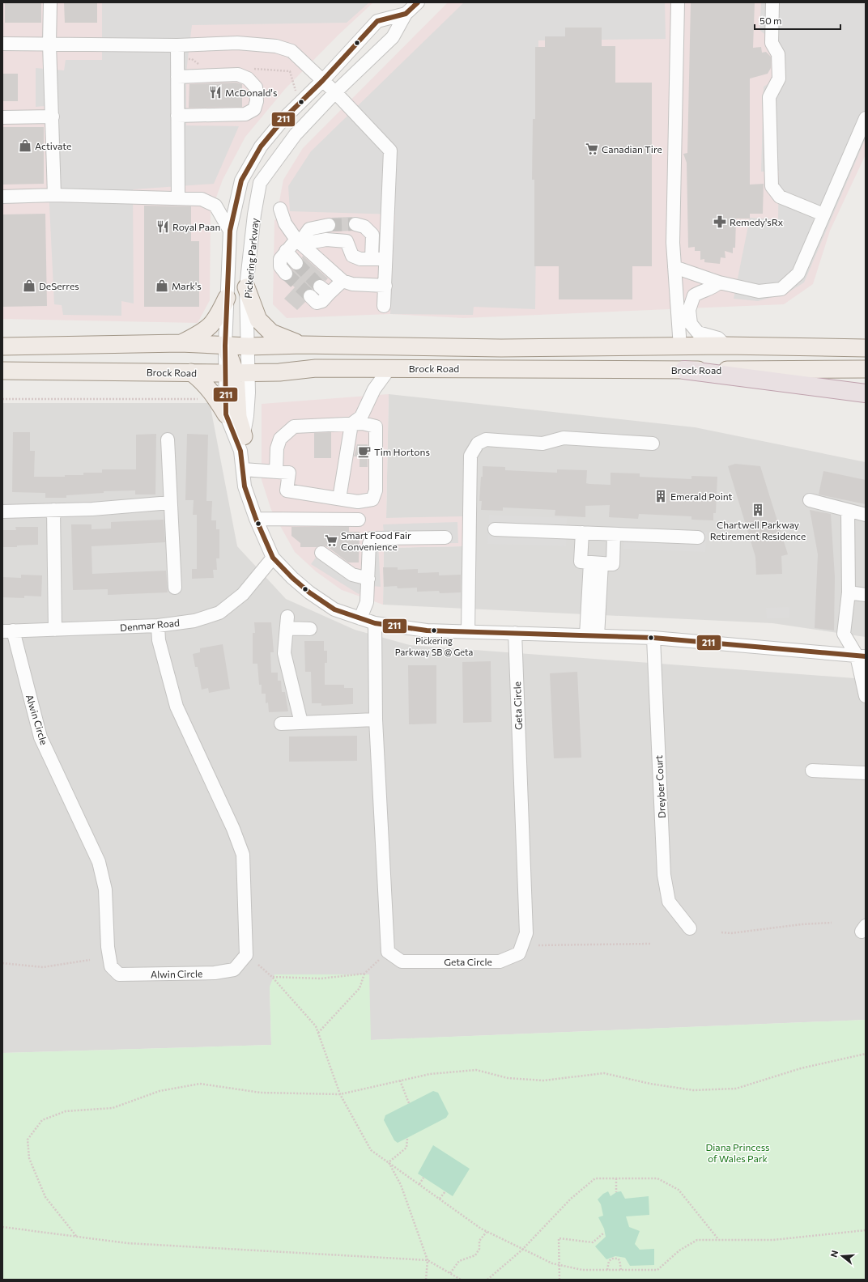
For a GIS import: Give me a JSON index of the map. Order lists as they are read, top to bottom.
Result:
{
  "streets": {
    "main road": ["Brock Road"],
    "street": [
      "Pickering Parkway",
      "Denmar Road",
      "Geta Circle",
      "Alwin Circle",
      "Dreyber Court"
    ]
  },
  "crossings": [
    ["Pickering Parkway", "Brock Road"],
    ["Pickering Parkway", "Denmar Road"],
    ["Pickering Parkway", "Geta Circle"],
    ["Pickering Parkway", "Dreyber Court"],
    ["Denmar Road", "Alwin Circle"]
  ],
  "parks": ["Diana Princess of Wales Park"],
  "places": {
    "restaurant": ["McDonald's", "Royal Paan"],
    "shop": ["Activate", "DeSerres", "Mark's"],
    "supermarket": ["Canadian Tire", "Smart Food Fair Convenience"],
    "pharmacy": ["Remedy'sRx"],
    "cafe": ["Tim Hortons"],
    "building": ["Emerald Point", "Chartwell Parkway Retirement Residence"],
    "other": ["Pickering Parkway SB @ Geta"]
  },
  "lines": ["transit line 211"],
  "scale_bar": "50 m",
  "north": "left"
}
